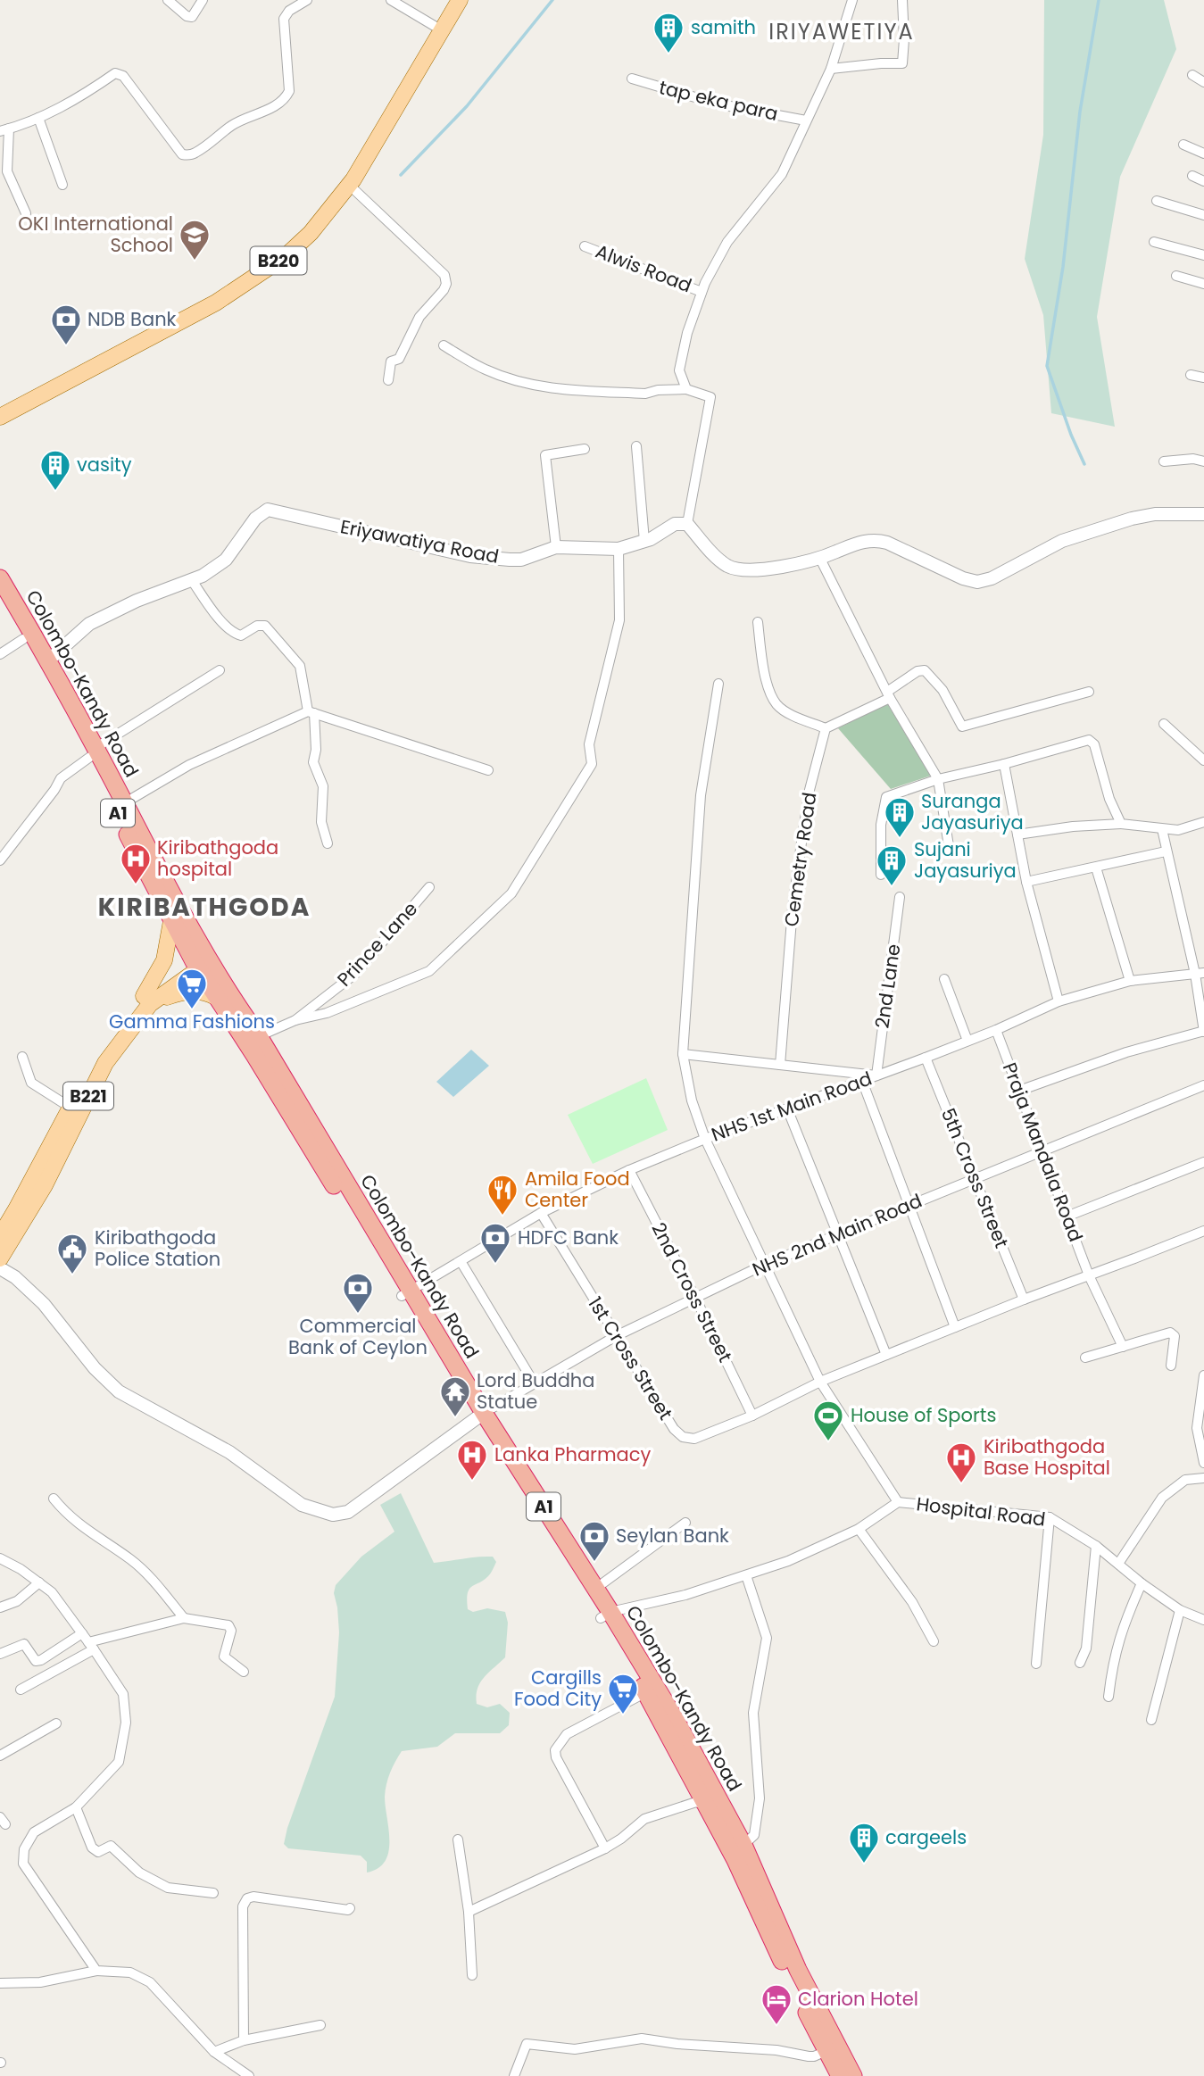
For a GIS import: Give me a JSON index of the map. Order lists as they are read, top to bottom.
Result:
{
  "streets": {
    "highway": ["Colombo-Kandy Road", "A1"],
    "main road": ["B220", "B221"],
    "street": [
      "tap eka para",
      "Alwis Road",
      "Eriyawatiya Road",
      "Cemetry Road",
      "Prince Lane",
      "2nd Lane",
      "NHS 1st Main Road",
      "Praja Mandala Road",
      "5th Cross Street",
      "NHS 2nd Main Road",
      "2nd Cross Street",
      "1st Cross Street",
      "Hospital Road"
    ]
  },
  "crossings": [
    ["Eriyawatiya Road", "Colombo-Kandy Road"],
    ["Colombo-Kandy Road", "Prince Lane"],
    ["Colombo-Kandy Road", "B221"],
    ["Colombo-Kandy Road", "NHS 1st Main Road"],
    ["Colombo-Kandy Road", "NHS 2nd Main Road"],
    ["Colombo-Kandy Road", "Hospital Road"],
    ["2nd Lane", "NHS 1st Main Road"],
    ["NHS 1st Main Road", "Praja Mandala Road"],
    ["NHS 1st Main Road", "5th Cross Street"],
    ["NHS 1st Main Road", "2nd Cross Street"],
    ["NHS 1st Main Road", "1st Cross Street"],
    ["Praja Mandala Road", "NHS 2nd Main Road"],
    ["Praja Mandala Road", "1st Cross Street"],
    ["5th Cross Street", "NHS 2nd Main Road"],
    ["5th Cross Street", "1st Cross Street"],
    ["NHS 2nd Main Road", "2nd Cross Street"],
    ["NHS 2nd Main Road", "1st Cross Street"],
    ["2nd Cross Street", "1st Cross Street"]
  ],
  "districts": ["IRIYAWETIYA", "KIRIBATHGODA"],
  "places": {
    "building": [
      "samith",
      "vasity",
      "Suranga Jayasuriya",
      "Sujani Jayasuriya",
      "cargeels"
    ],
    "school or university": ["OKI International School"],
    "bank": [
      "NDB Bank",
      "HDFC Bank",
      "Commercial Bank of Ceylon",
      "Seylan Bank"
    ],
    "hospital": ["Kiribathgoda hospital", "Lanka Pharmacy", "Kiribathgoda Base Hospital"],
    "supermarket": ["Gamma Fashions", "Cargills Food City"],
    "restaurant": ["Amila Food Center"],
    "public building": ["Kiribathgoda Police Station"],
    "temple": ["Lord Buddha Statue"],
    "sports": ["House of Sports"],
    "hotel": ["Clarion Hotel"]
  }
}
